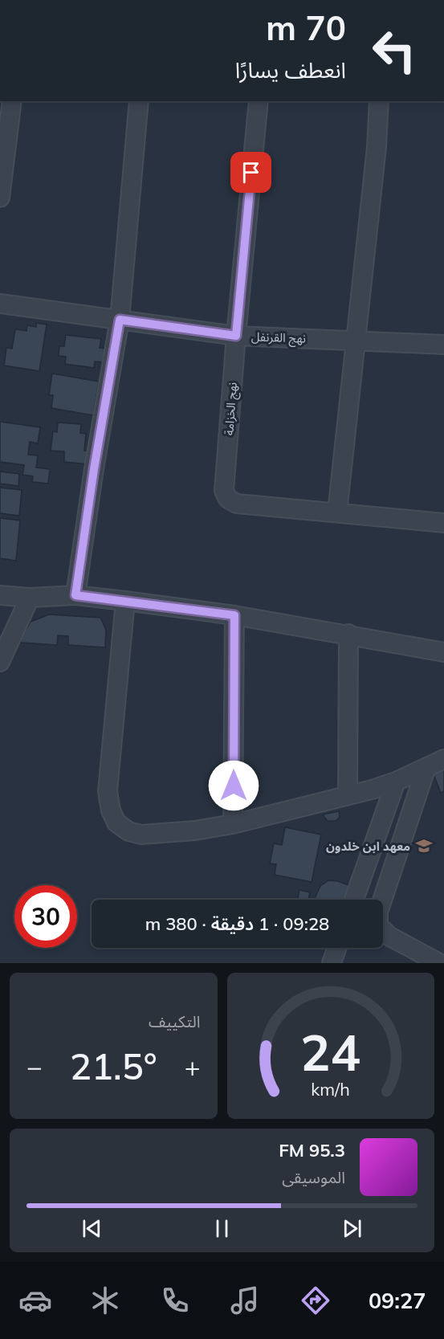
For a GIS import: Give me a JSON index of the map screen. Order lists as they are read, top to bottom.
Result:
{
  "streets": {
    "street": ["نهج القرنفل", "نهج الخزامة"]
  },
  "crossings": [
    ["نهج القرنفل", "نهج الخزامة"]
  ],
  "places": {
    "school or university": ["معهد ابن خلدون"]
  },
  "page": {
    "turn": ["70 m", "انعطف يسارًا"],
    "limit": "30",
    "trip": "09:28 · 1 دقيقة · 380 m",
    "tile": "التكييف",
    "heat": ["−", "21.5°", "+"],
    "song": ["95.3 FM", "الموسيقى"],
    "tabs": "09:27",
    "gauge": ["24", "km/h"]
  }
}
